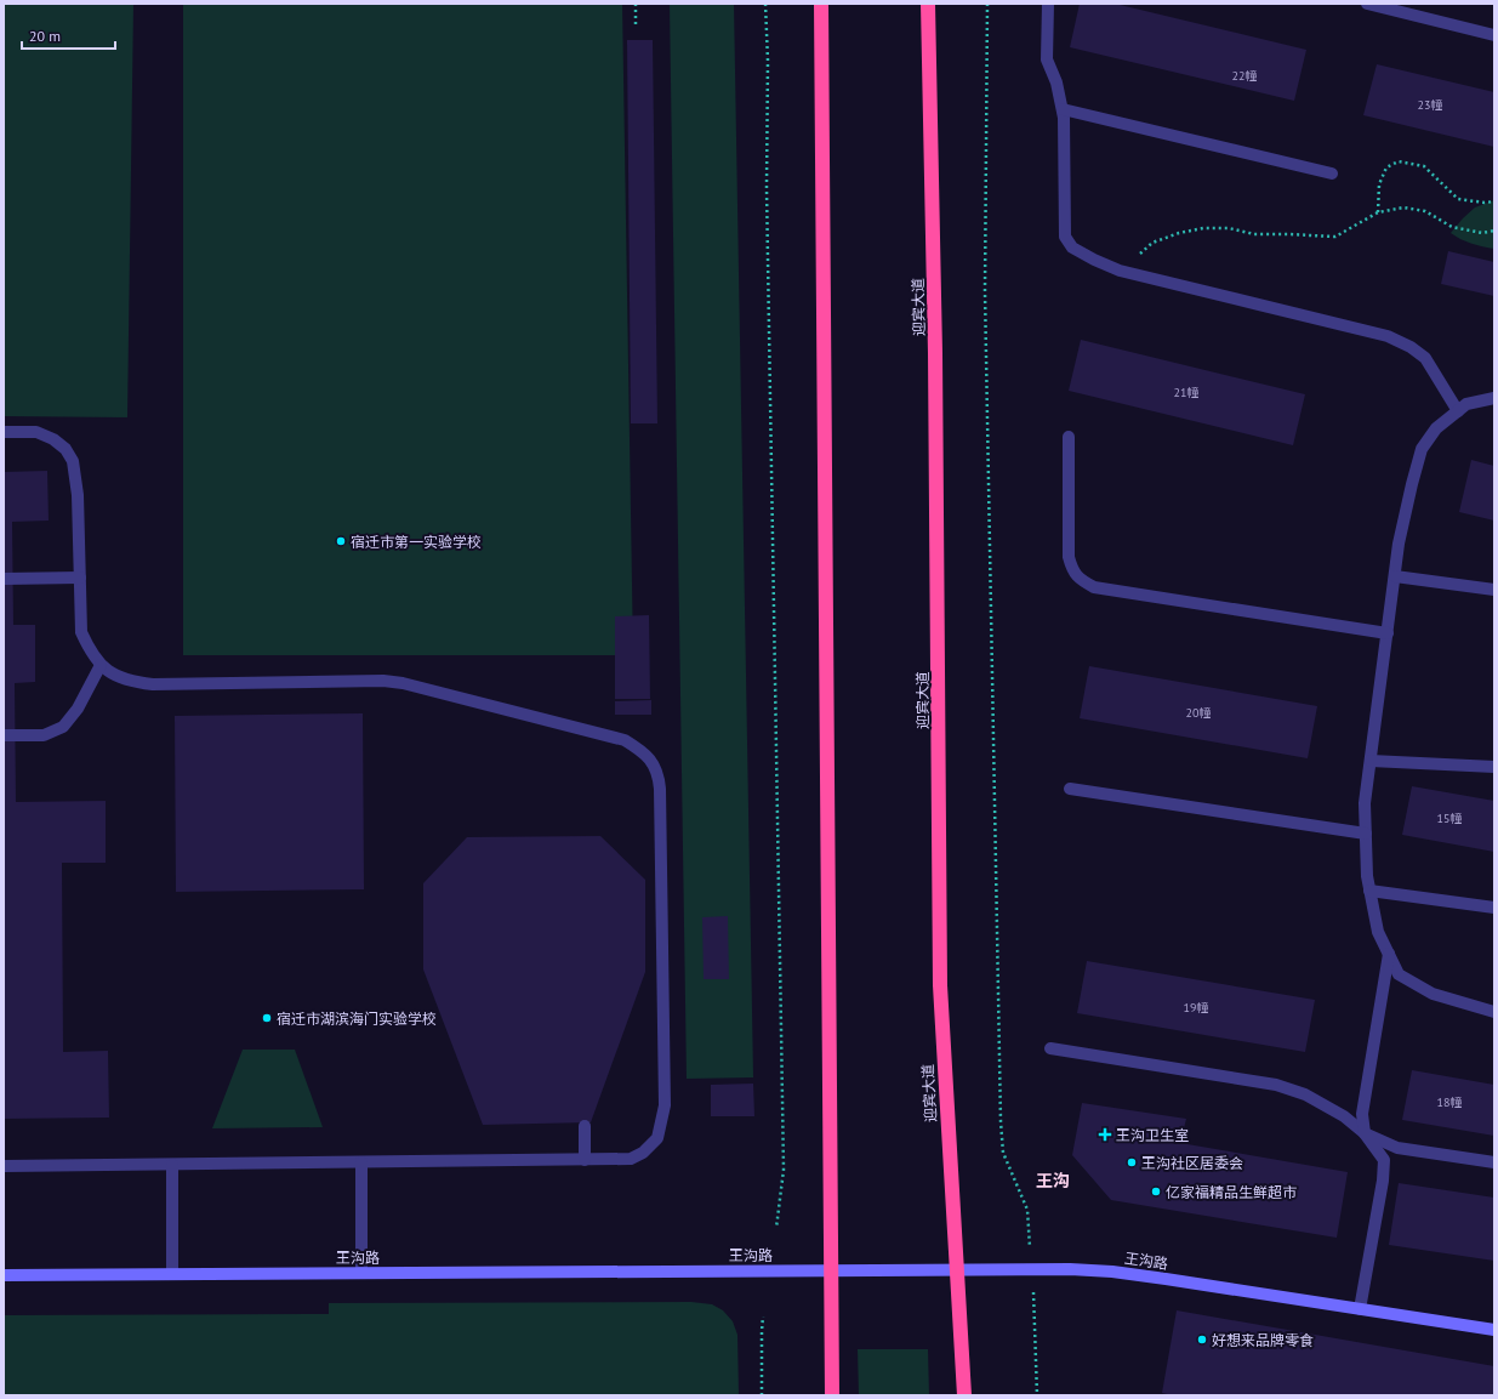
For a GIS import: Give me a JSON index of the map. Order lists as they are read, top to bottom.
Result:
{
  "streets": {
    "highway": ["迎宾大道"],
    "street": ["王沟路"]
  },
  "crossings": [
    ["迎宾大道", "王沟路"]
  ],
  "districts": ["王沟"],
  "places": {
    "other": [
      "宿迁市第一实验学校",
      "宿迁市湖滨海门实验学校",
      "王沟社区居委会",
      "亿家福精品生鲜超市",
      "好想来品牌零食"
    ],
    "health": ["王沟卫生室"]
  },
  "house_numbers": [
    "22幢",
    "23幢",
    "21幢",
    "20幢",
    "15幢",
    "19幢",
    "18幢"
  ],
  "scale_bar": "20 m"
}
